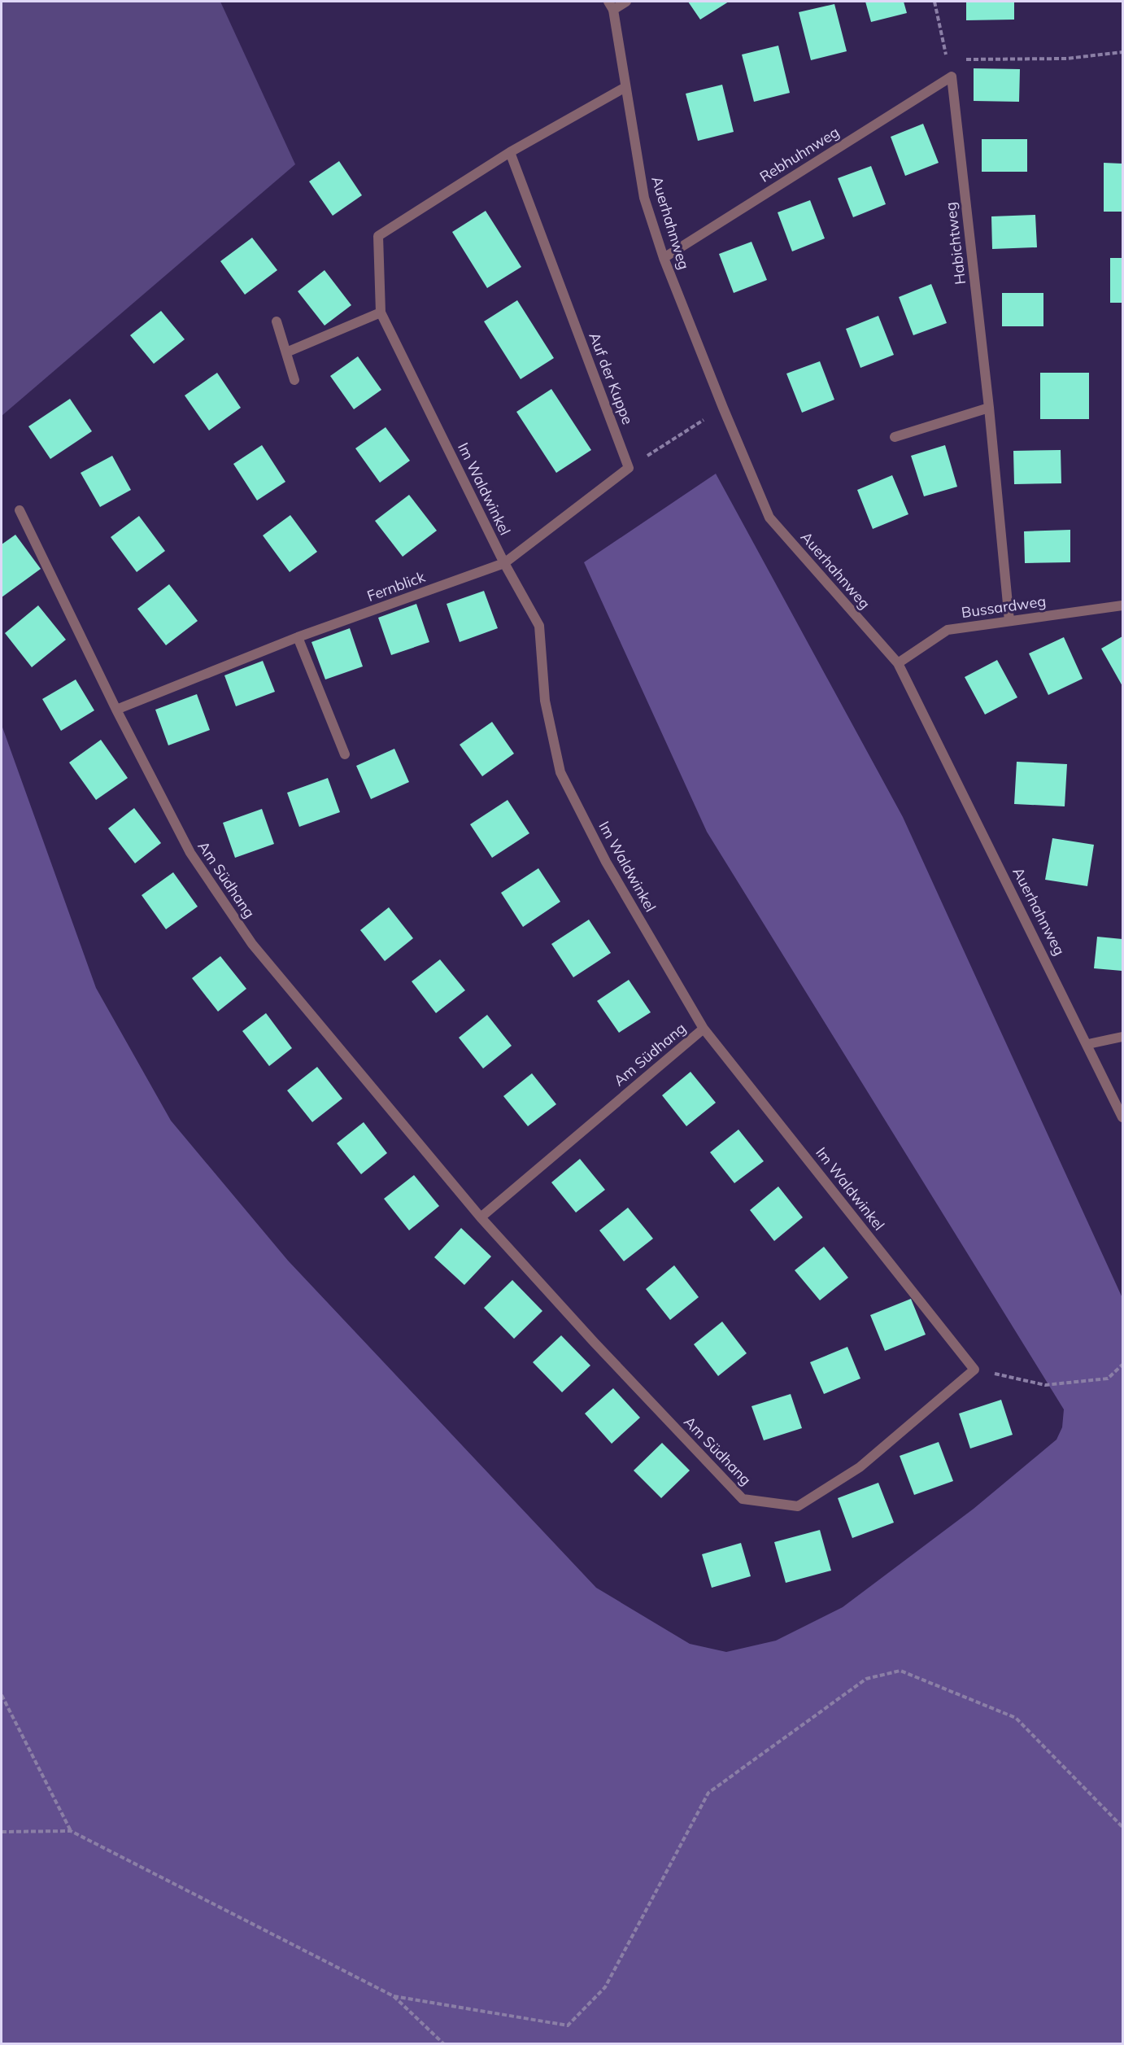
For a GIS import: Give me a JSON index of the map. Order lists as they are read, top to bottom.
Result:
{
  "streets": {
    "street": [
      "Rebhuhnweg",
      "Auerhahnweg",
      "Habichtweg",
      "Auf der Kuppe",
      "Im Waldwinkel",
      "Fernblick",
      "Bussardweg",
      "Am Südhang"
    ]
  },
  "crossings": [
    ["Rebhuhnweg", "Auerhahnweg"],
    ["Rebhuhnweg", "Habichtweg"],
    ["Auerhahnweg", "Im Waldwinkel"],
    ["Auerhahnweg", "Bussardweg"],
    ["Habichtweg", "Bussardweg"],
    ["Auf der Kuppe", "Im Waldwinkel"],
    ["Im Waldwinkel", "Fernblick"],
    ["Im Waldwinkel", "Am Südhang"],
    ["Fernblick", "Am Südhang"]
  ]
}
